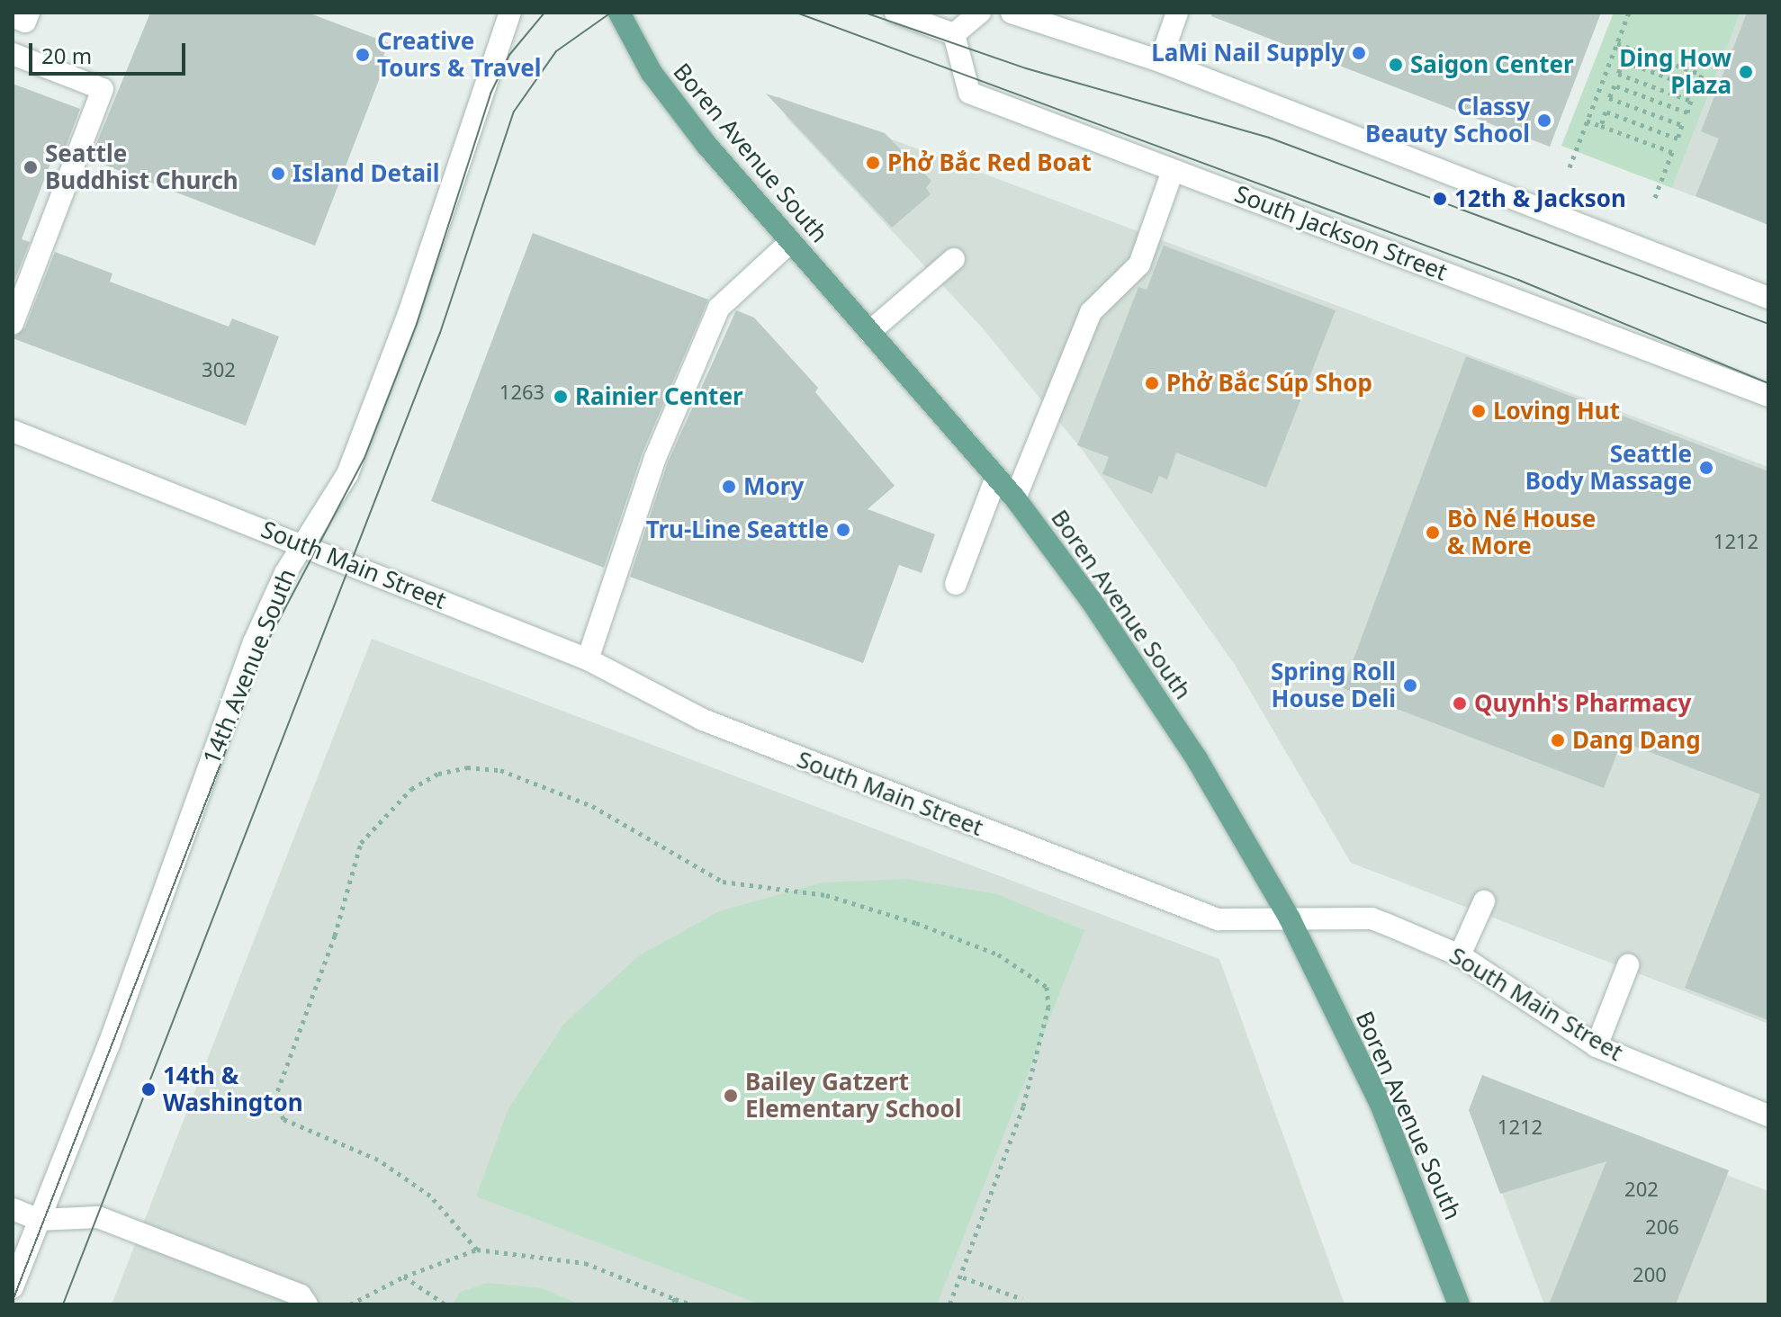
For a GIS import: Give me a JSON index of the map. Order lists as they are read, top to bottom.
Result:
{
  "streets": {
    "main road": ["Boren Avenue South"],
    "street": ["South Jackson Street", "South Main Street", "14th Avenue South"]
  },
  "crossings": [
    ["Boren Avenue South", "South Main Street"],
    ["South Main Street", "14th Avenue South"]
  ],
  "places": [
    "LaMi Nail Supply",
    "Creative Tours & Travel",
    "Saigon Center",
    "Ding How Plaza",
    "Classy Beauty School",
    "Phở Bắc Red Boat",
    "Seattle Buddhist Church",
    "Island Detail",
    "12th & Jackson",
    "Phở Bắc Súp Shop",
    "Rainier Center",
    "Loving Hut",
    "Seattle Body Massage",
    "Mory",
    "Tru-Line Seattle",
    "Bò Né House & More",
    "Spring Roll House Deli",
    "Quynh's Pharmacy",
    "Dang Dang",
    "14th & Washington",
    "Bailey Gatzert Elementary School"
  ],
  "house_numbers": [
    "302",
    "1263",
    "1212",
    "1212",
    "202",
    "206",
    "200"
  ],
  "scale_bar": "20 m"
}
